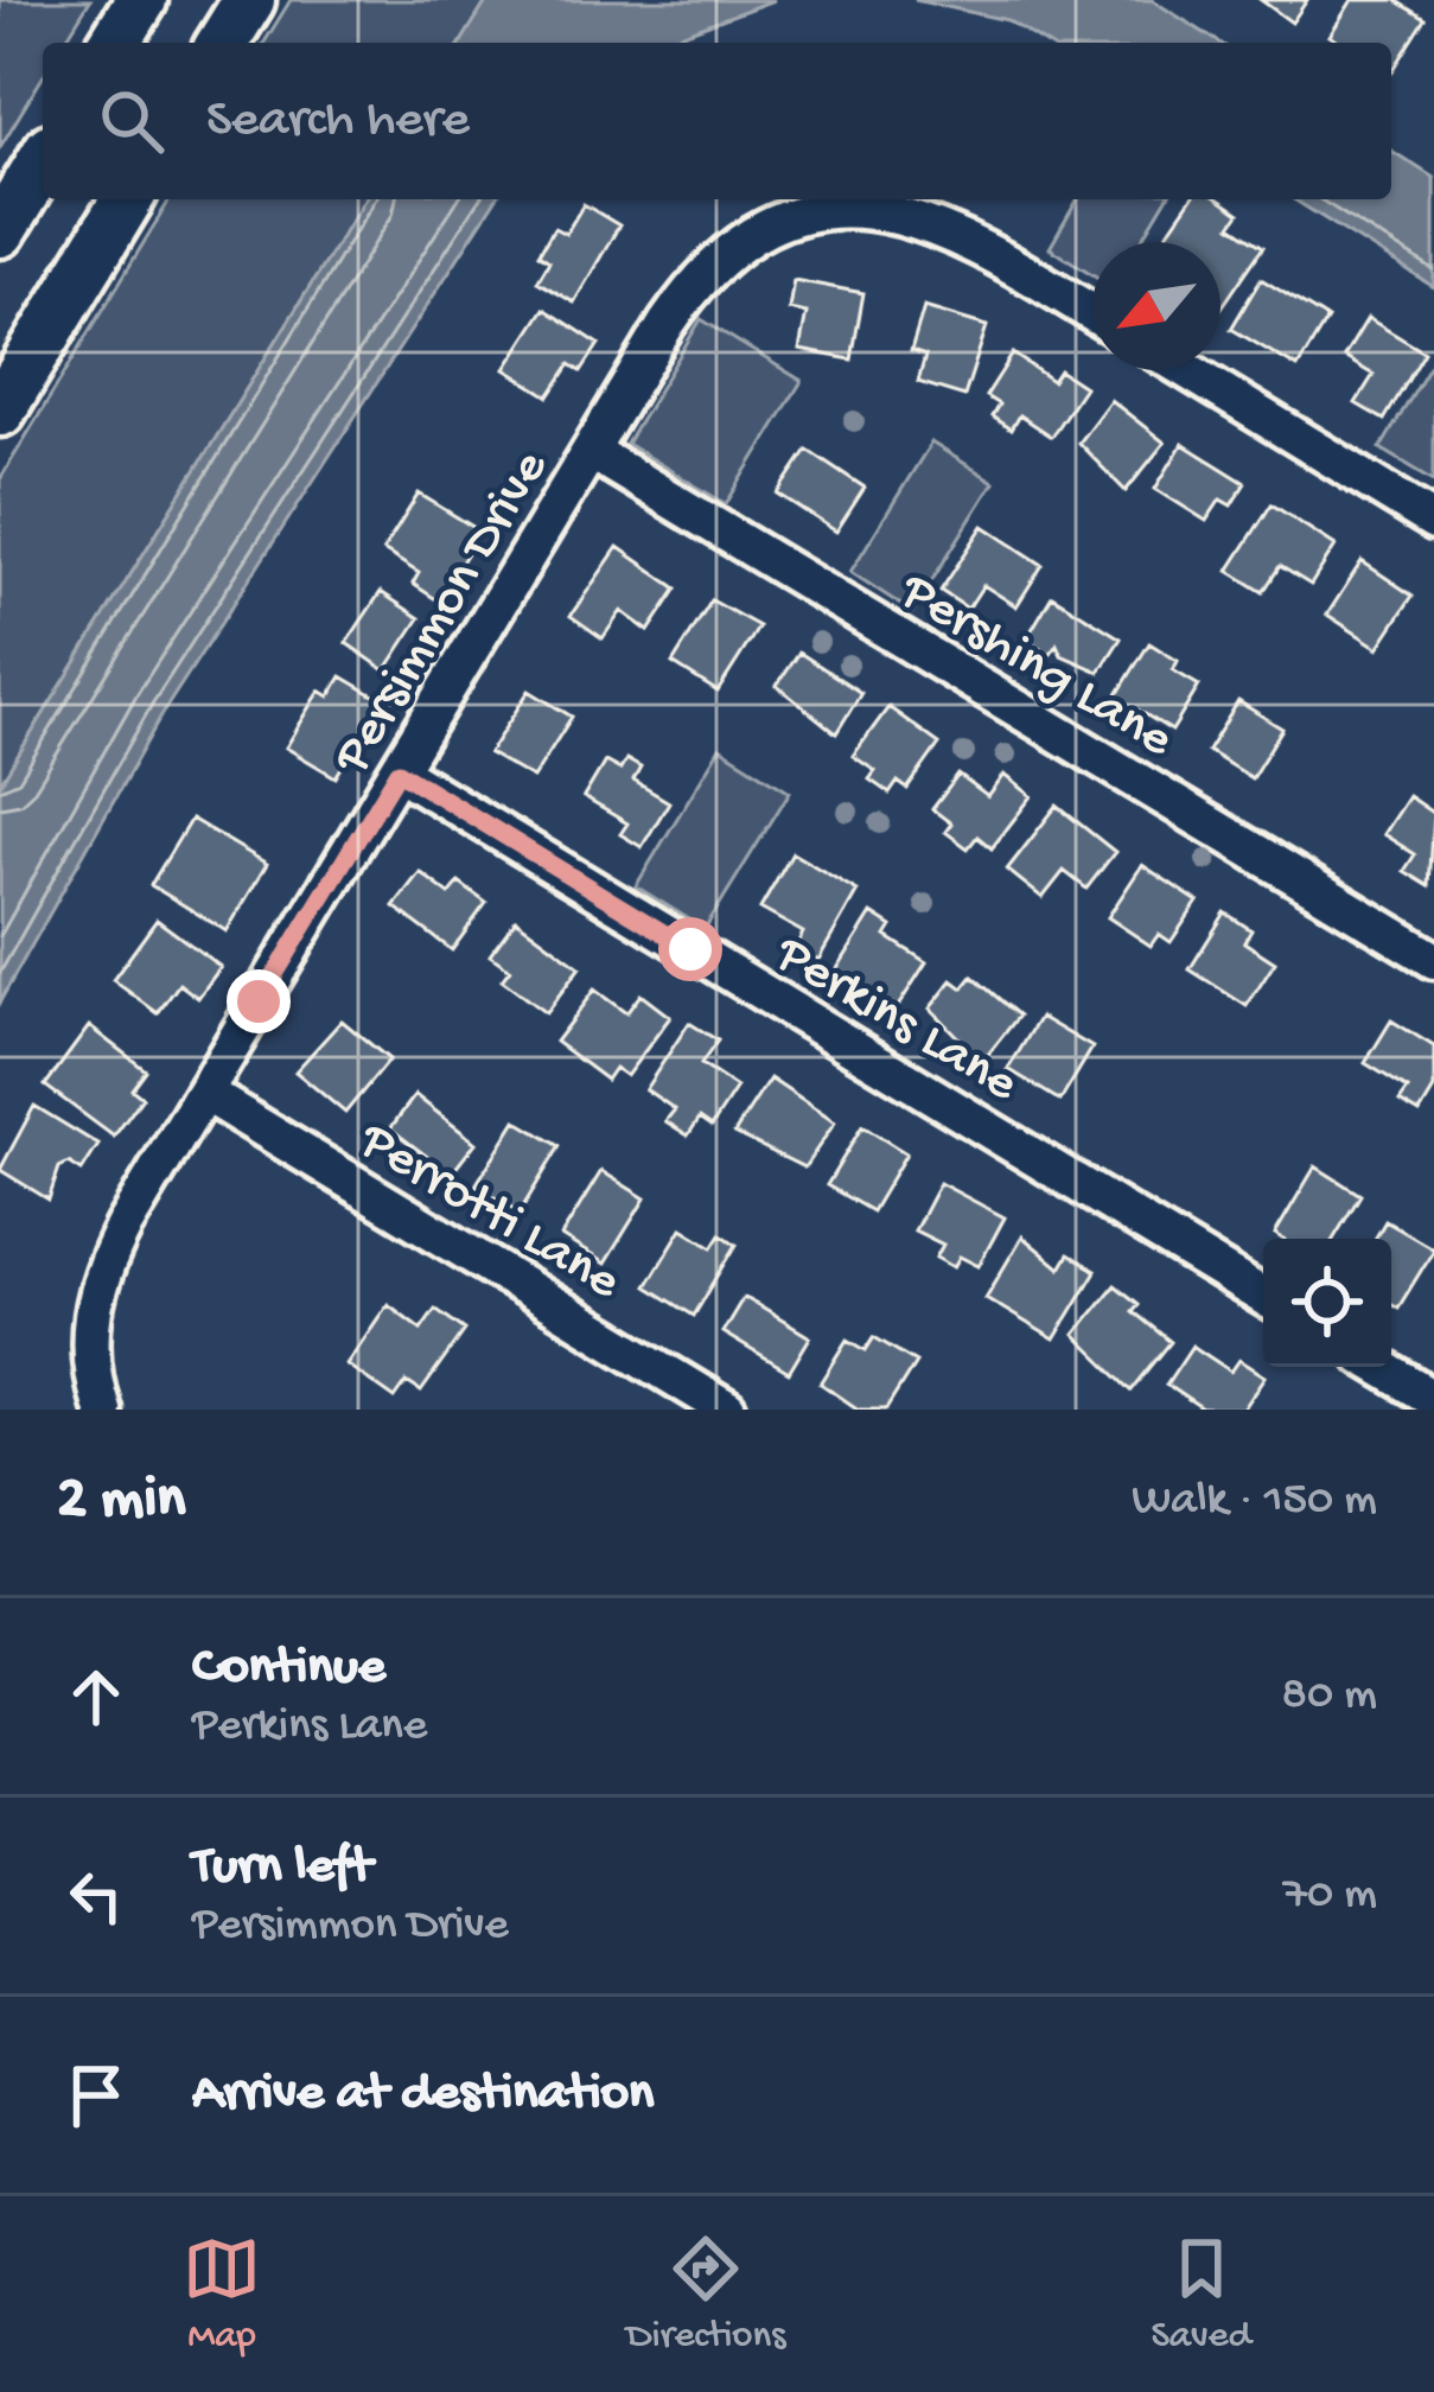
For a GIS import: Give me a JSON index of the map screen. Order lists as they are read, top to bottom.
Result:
{
  "streets": {
    "street": [
      "Persimmon Drive",
      "Pershing Lane",
      "Perkins Lane",
      "Perrotti Lane"
    ]
  },
  "crossings": [
    ["Persimmon Drive", "Pershing Lane"],
    ["Persimmon Drive", "Perkins Lane"],
    ["Persimmon Drive", "Perrotti Lane"]
  ],
  "north": "bottom left",
  "page": {
    "search": "Search here",
    "heading": ["2 min", "Walk · 150 m"],
    "list": [
      ["Continue", "Perkins Lane", "80 m"],
      ["Turn left", "Persimmon Drive", "70 m"],
      "Arrive at destination"
    ],
    "nav": ["Map", "Directions", "Saved"]
  }
}
